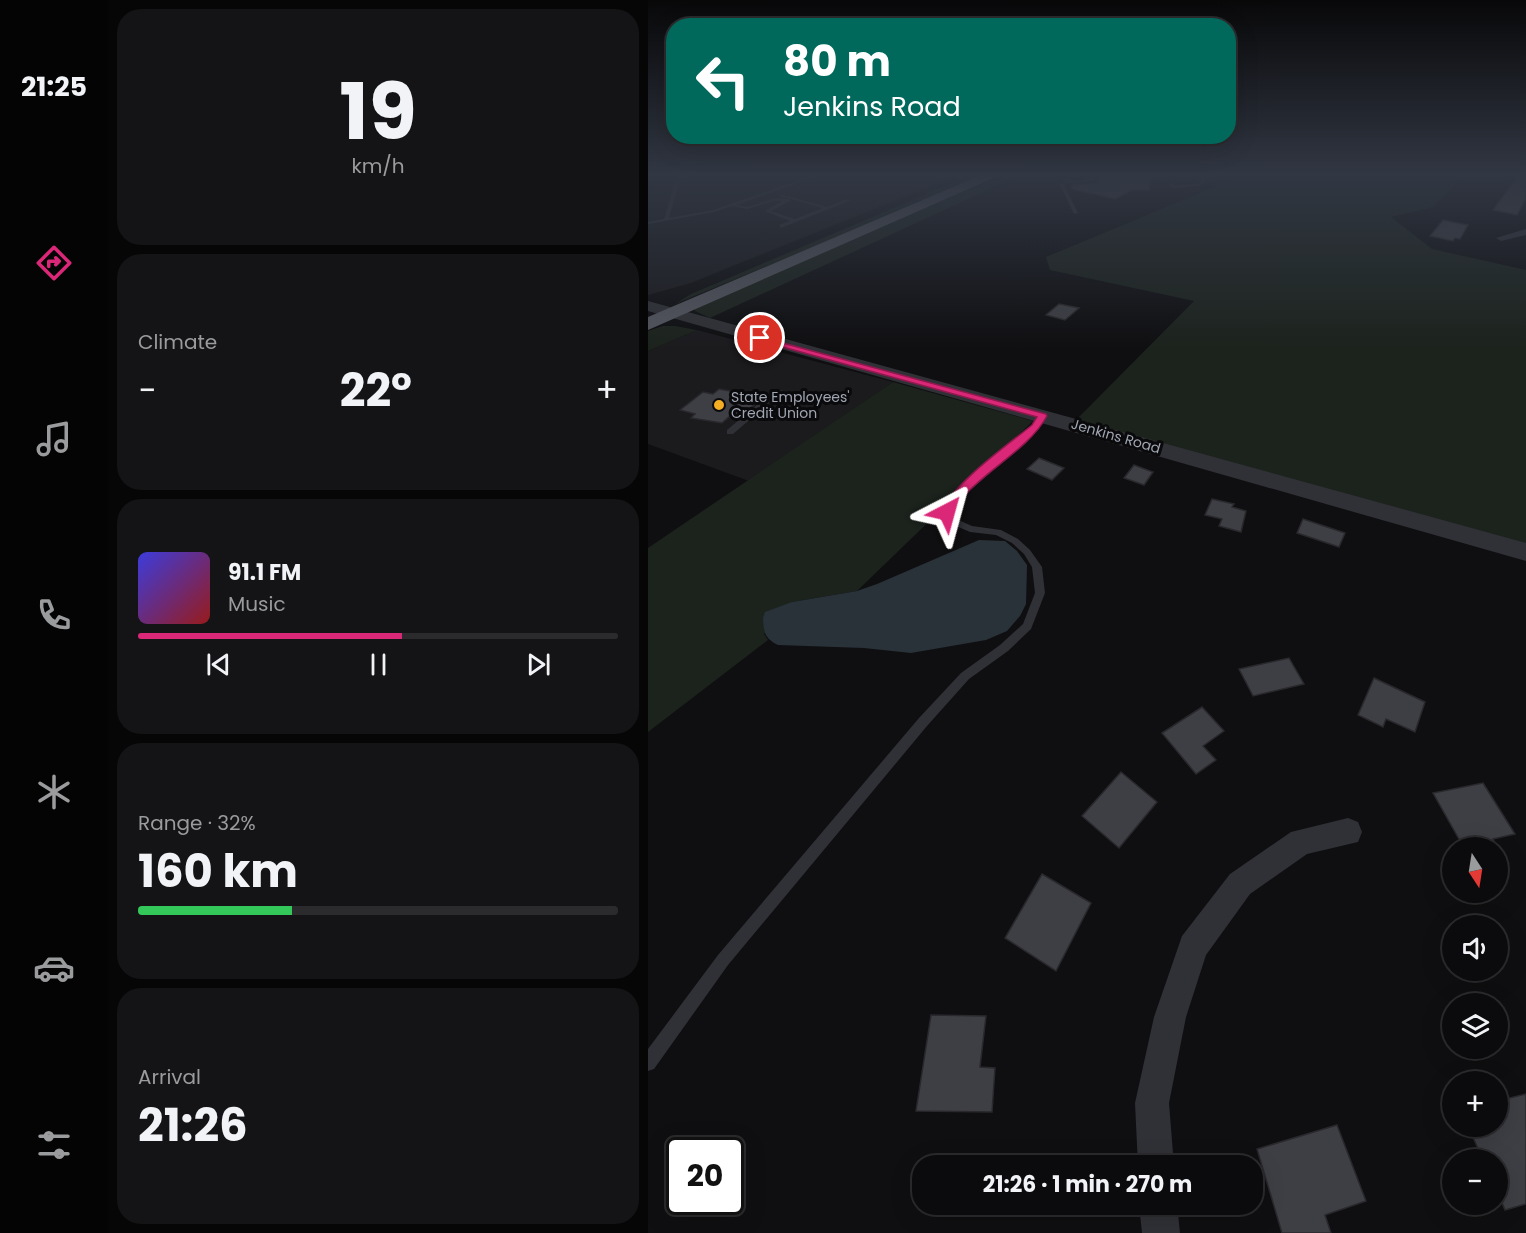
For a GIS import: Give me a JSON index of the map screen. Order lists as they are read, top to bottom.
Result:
{
  "streets": {
    "street": ["Jenkins Road"]
  },
  "places": ["State Employees' Credit Union"],
  "north": "bottom",
  "page": {
    "tabs": "21:25",
    "tile": [
      ["19", "km/h"],
      "Climate",
      ["Range · 32%", "160 km"],
      ["Arrival", "21:26"]
    ],
    "turn": ["80 m", "Jenkins Road"],
    "heat": ["−", "22°", "+"],
    "song": ["91.1 FM", "Music"],
    "map_buttons": ["+", "−"],
    "limit": "20",
    "trip": "21:26 · 1 min · 270 m"
  }
}
